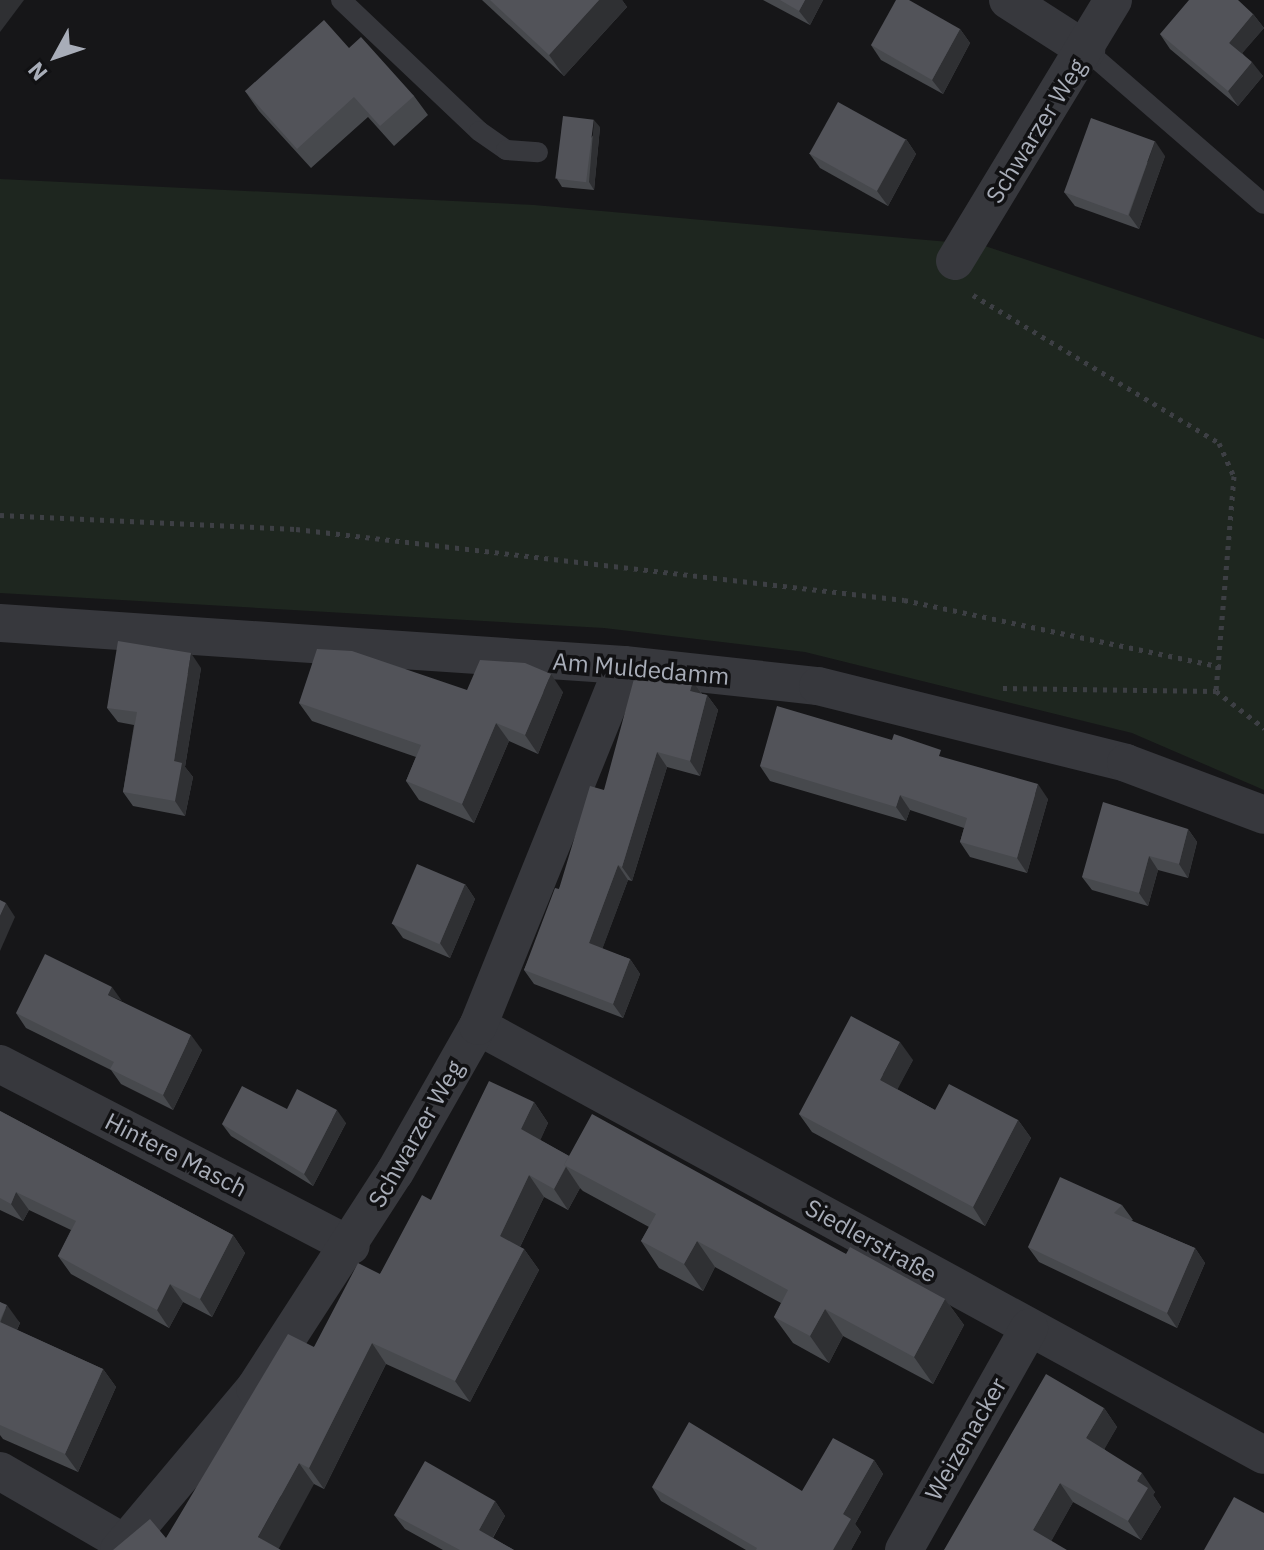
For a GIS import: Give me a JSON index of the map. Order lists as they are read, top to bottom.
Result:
{
  "streets": {
    "street": [
      "Schwarzer Weg",
      "Am Muldedamm",
      "Hintere Masch",
      "Siedlerstraße",
      "Weizenacker"
    ]
  },
  "crossings": [
    ["Schwarzer Weg", "Am Muldedamm"],
    ["Schwarzer Weg", "Hintere Masch"],
    ["Schwarzer Weg", "Siedlerstraße"],
    ["Siedlerstraße", "Weizenacker"]
  ],
  "north": "bottom left"
}
